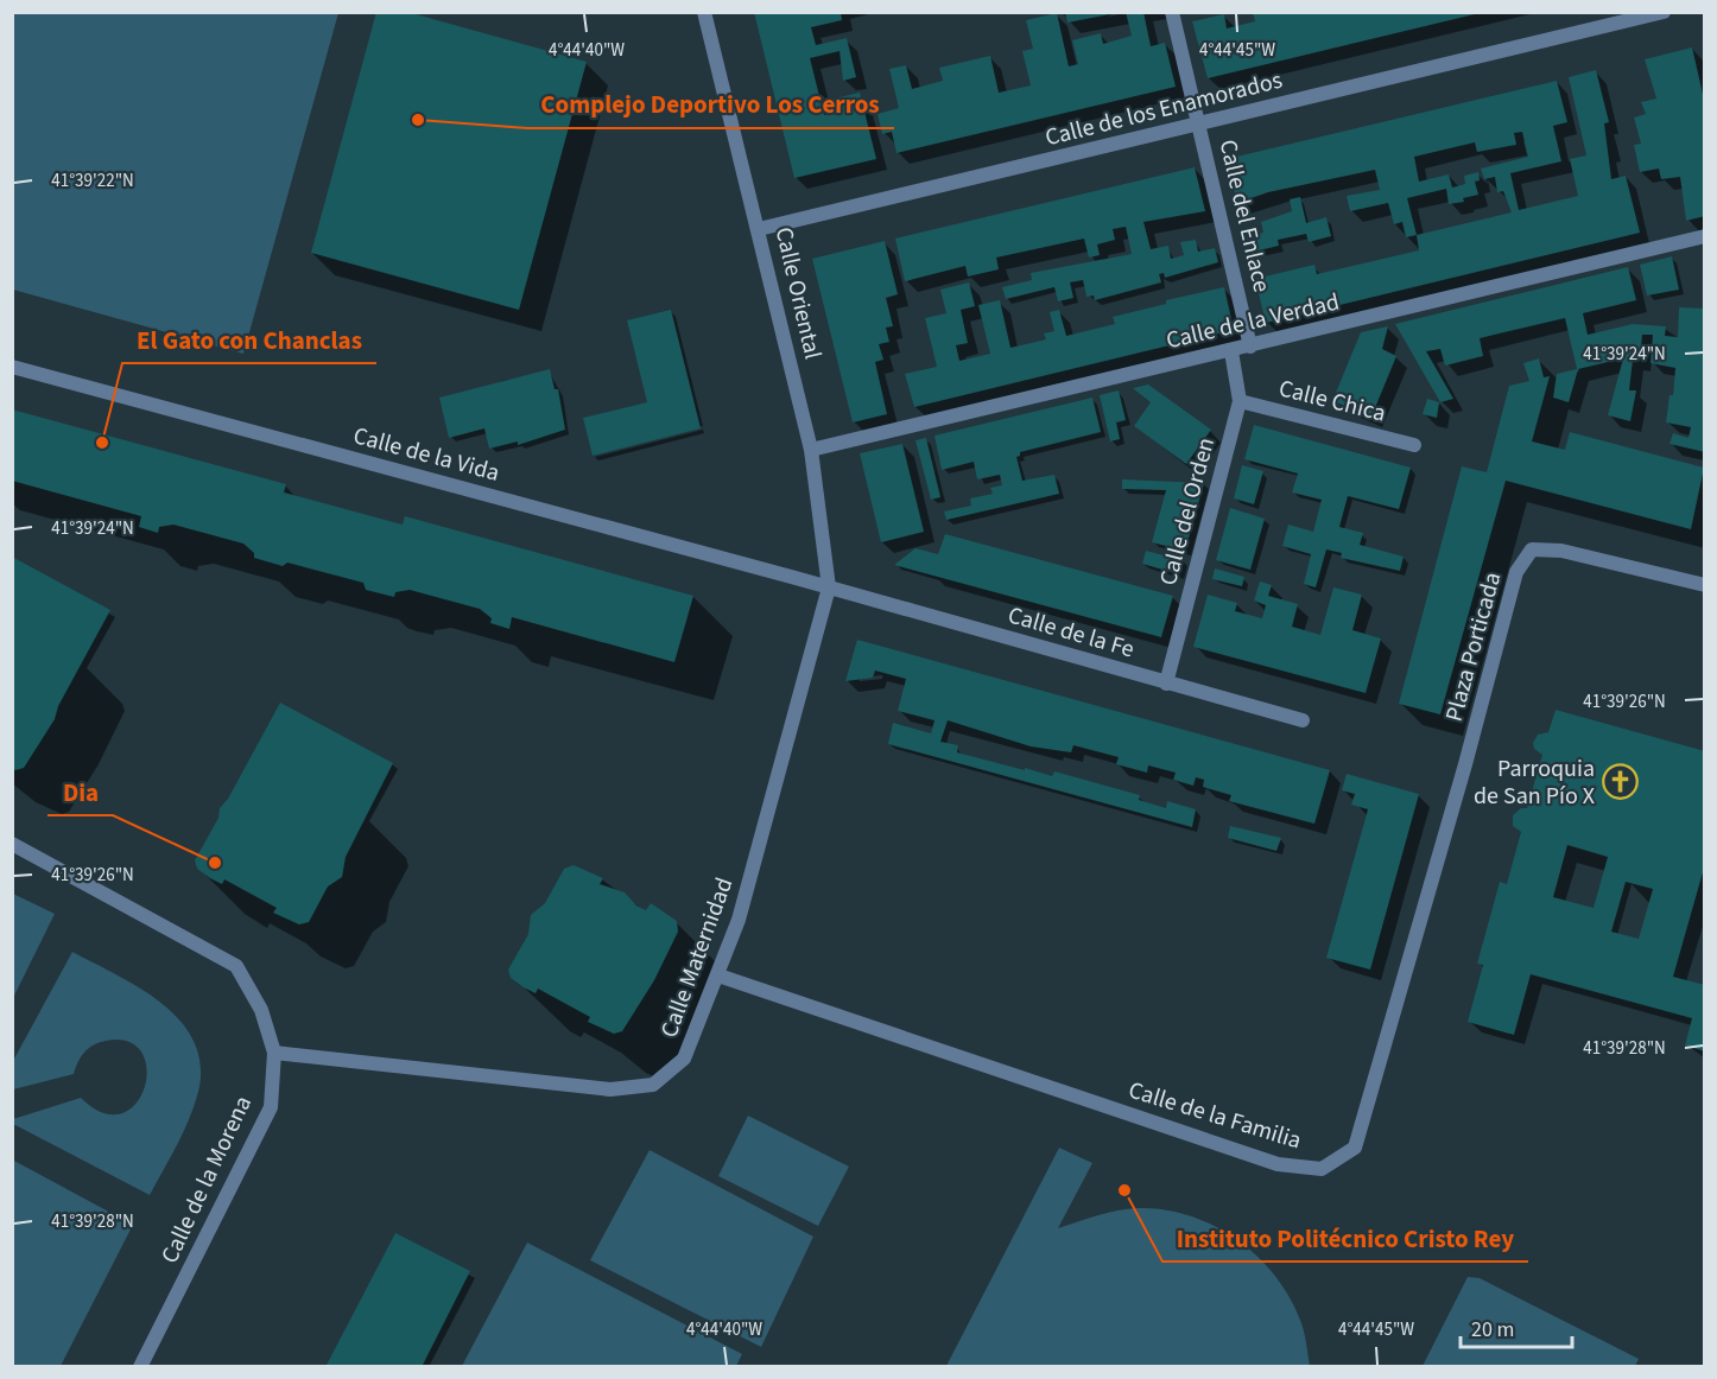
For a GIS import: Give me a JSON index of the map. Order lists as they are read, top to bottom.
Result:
{
  "streets": {
    "street": [
      "Calle de los Enamorados",
      "Calle del Enlace",
      "Calle Oriental",
      "Calle de la Verdad",
      "Calle Chica",
      "Calle de la Vida",
      "Calle del Orden",
      "Calle de la Fe",
      "Plaza Porticada",
      "Calle Maternidad",
      "Calle de la Familia",
      "Calle de la Morena"
    ]
  },
  "crossings": [
    ["Calle de los Enamorados", "Calle del Enlace"],
    ["Calle de los Enamorados", "Calle Oriental"],
    ["Calle del Enlace", "Calle de la Verdad"],
    ["Calle Oriental", "Calle de la Verdad"],
    ["Calle Oriental", "Calle de la Vida"],
    ["Calle Oriental", "Calle de la Fe"],
    ["Calle Oriental", "Calle Maternidad"],
    ["Calle de la Verdad", "Calle del Orden"],
    ["Calle Chica", "Calle del Orden"],
    ["Calle de la Vida", "Calle de la Fe"],
    ["Calle de la Vida", "Calle Maternidad"],
    ["Calle del Orden", "Calle de la Fe"],
    ["Calle de la Fe", "Calle Maternidad"],
    ["Plaza Porticada", "Calle de la Familia"],
    ["Calle Maternidad", "Calle de la Familia"],
    ["Calle Maternidad", "Calle de la Morena"]
  ],
  "places": {
    "other": [
      "Complejo Deportivo Los Cerros",
      "El Gato con Chanclas",
      "Dia",
      "Instituto Politécnico Cristo Rey"
    ],
    "church": ["Parroquia de San Pío X"]
  },
  "scale_bar": "20 m",
  "coordinates": [
    "4°44'40\"W",
    "4°44'45\"W",
    "41°39'22\"N",
    "41°39'24\"N",
    "41°39'26\"N",
    "41°39'28\"N"
  ]
}
